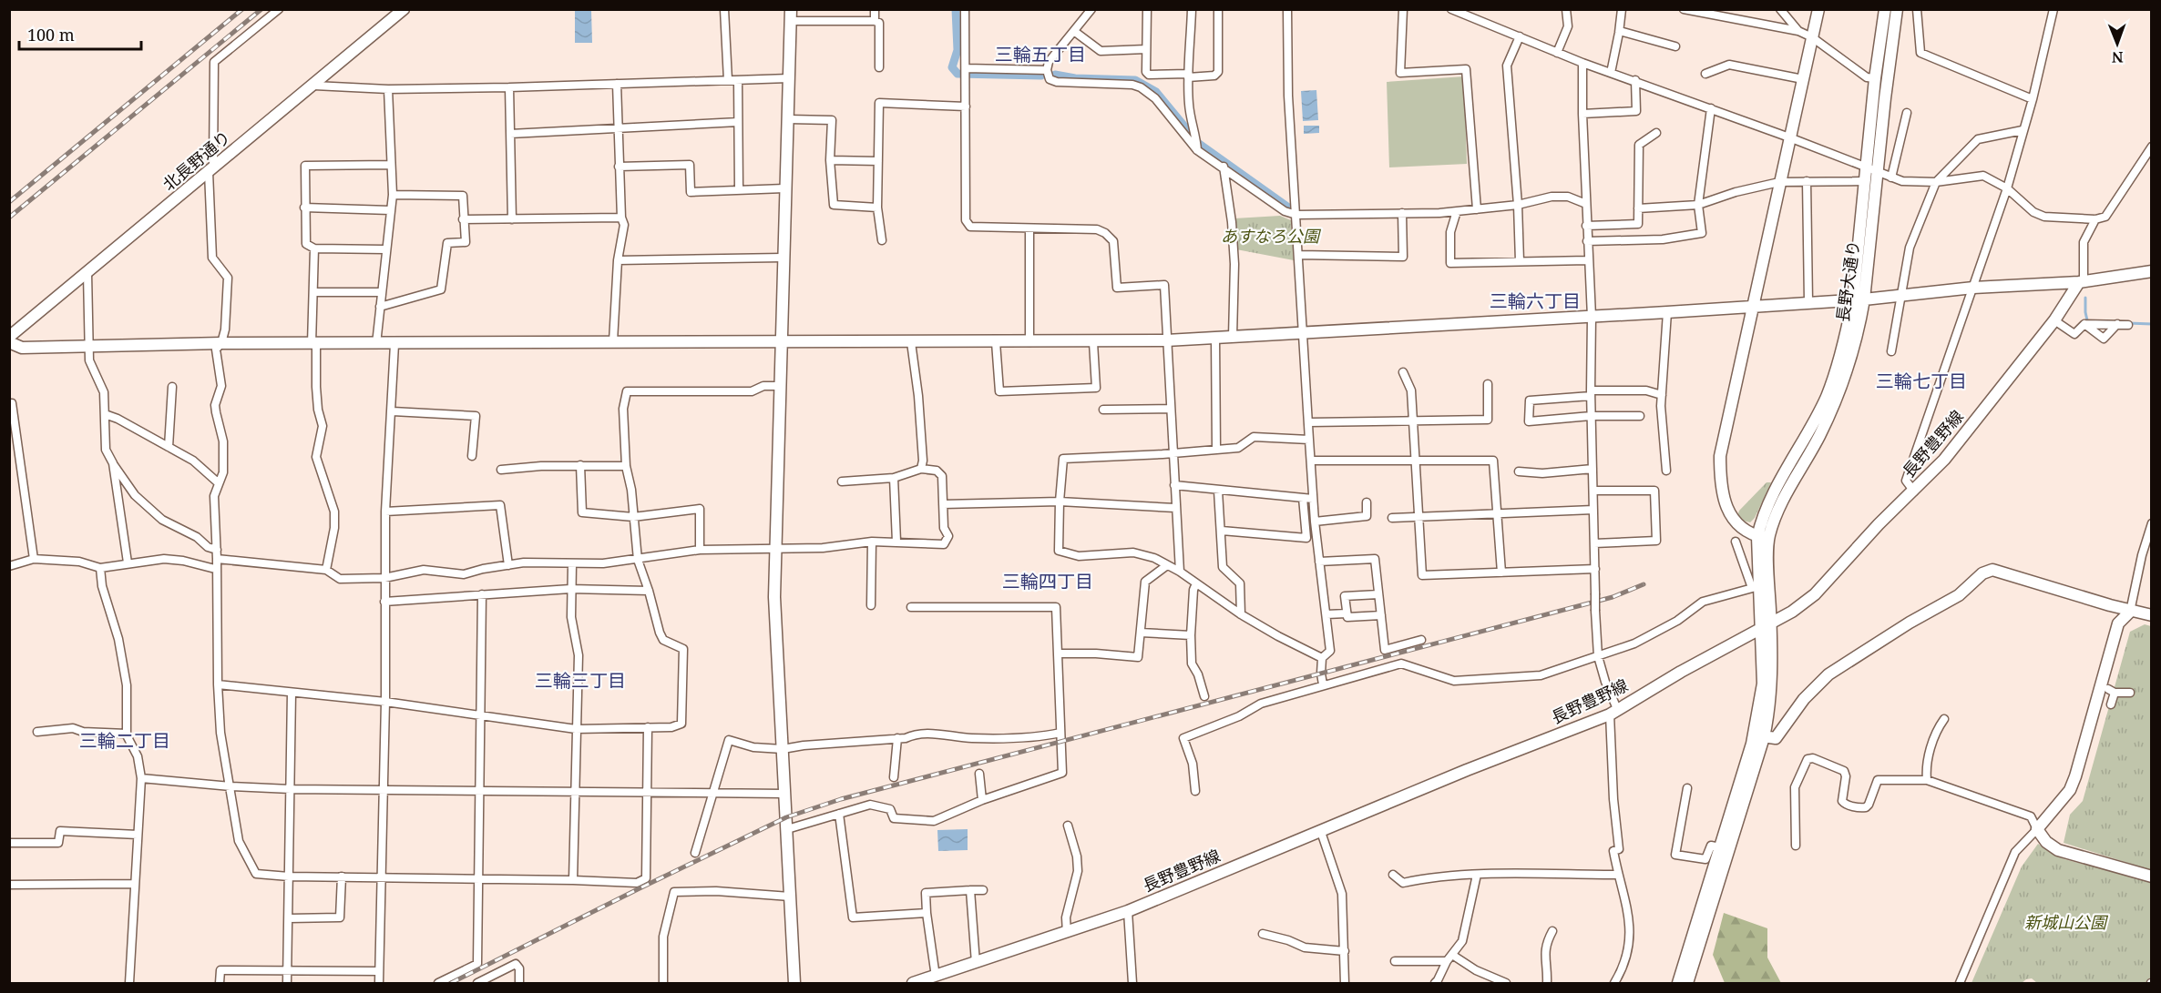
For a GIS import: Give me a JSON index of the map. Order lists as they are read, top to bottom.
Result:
{
  "streets": {
    "street": ["北長野通り", "長野大通り", "長野豊野線"]
  },
  "districts": [
    "三輪五丁目",
    "三輪六丁目",
    "三輪七丁目",
    "三輪四丁目",
    "三輪三丁目",
    "三輪二丁目"
  ],
  "parks": ["あすなろ公園", "新城山公園"],
  "scale_bar": "100 m",
  "north": "bottom"
}
